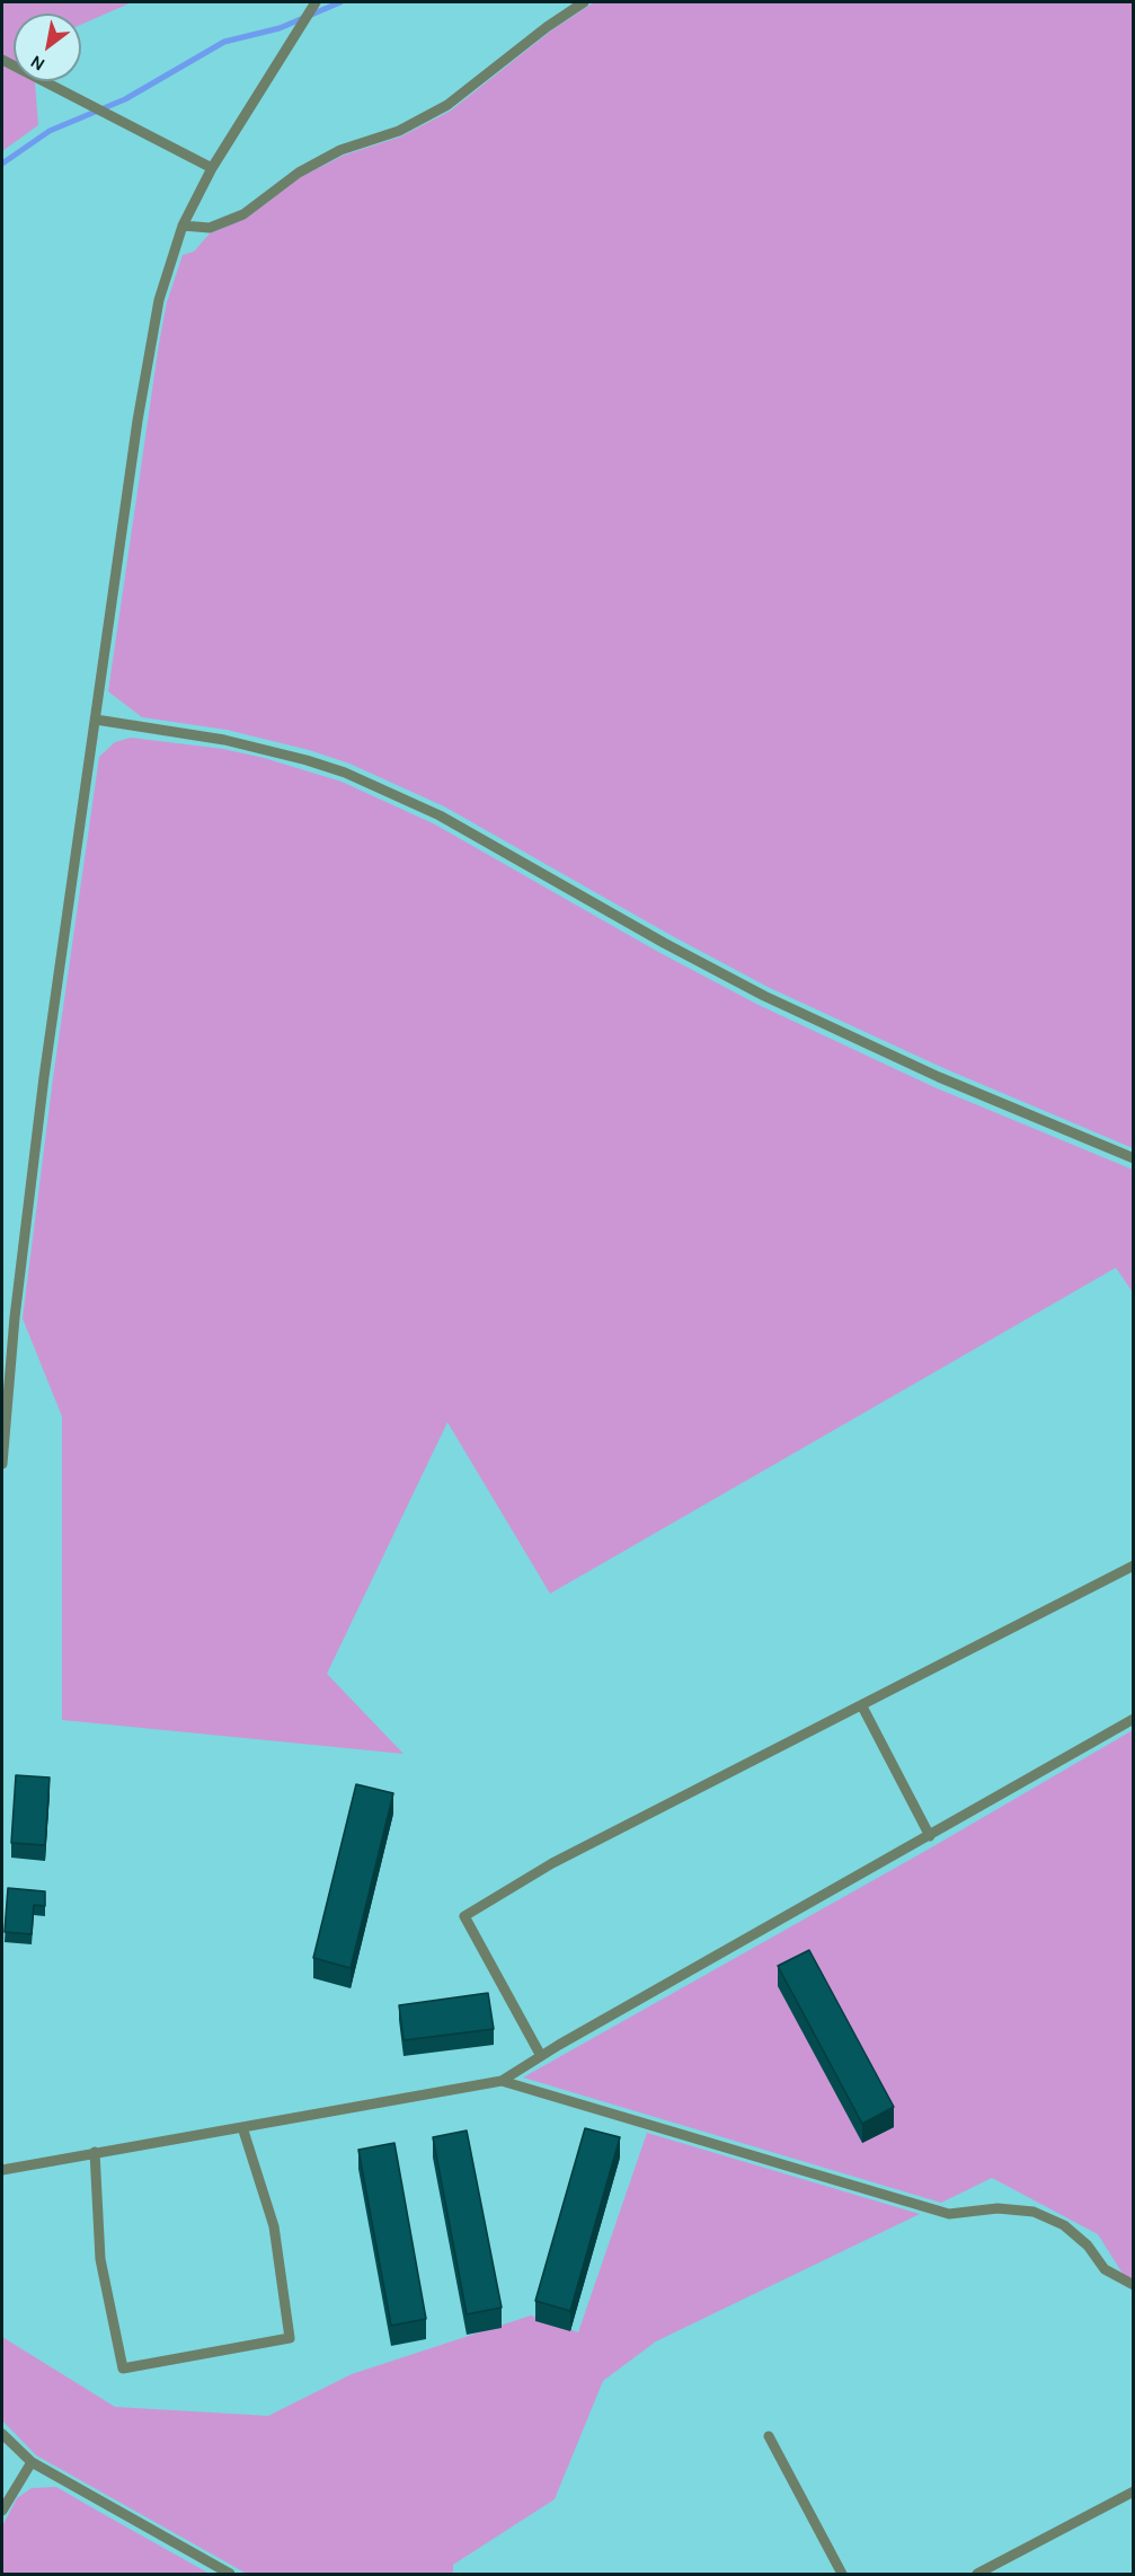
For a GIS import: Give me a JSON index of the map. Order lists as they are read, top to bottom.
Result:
{
  "north": "bottom left"
}
